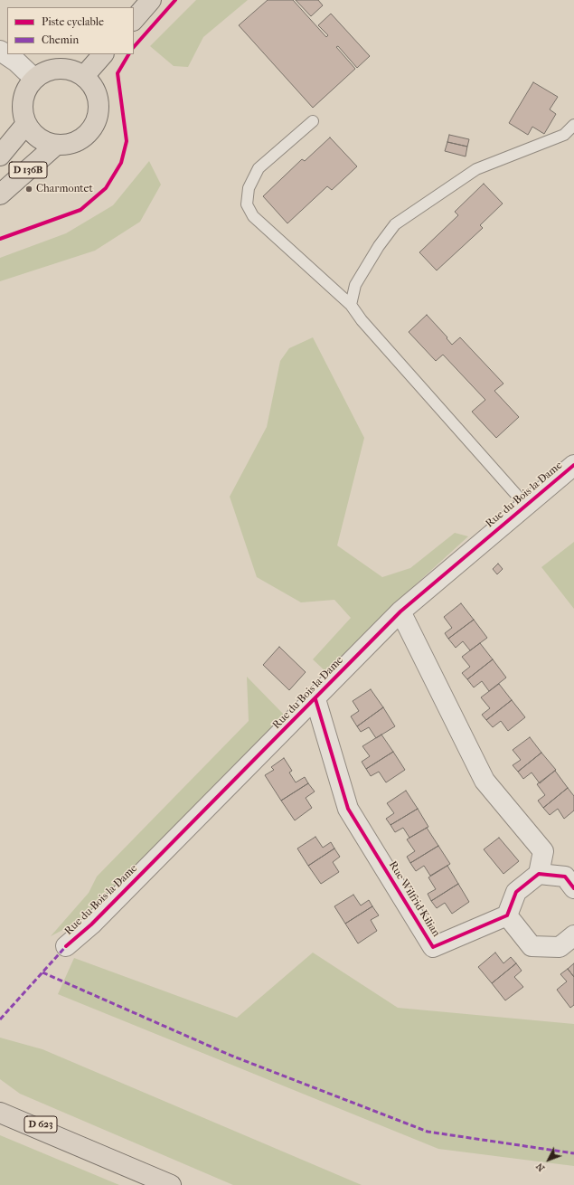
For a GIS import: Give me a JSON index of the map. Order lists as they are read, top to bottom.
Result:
{
  "streets": {
    "main road": ["D 136B", "D 623"],
    "street": ["Rue du Bois la Dame", "Rue Wilfrid Kilian"]
  },
  "crossings": [
    ["Rue du Bois la Dame", "Rue Wilfrid Kilian"]
  ],
  "places": ["Charmontet"],
  "legend": ["Piste cyclable", "Chemin"],
  "north": "bottom left"
}
